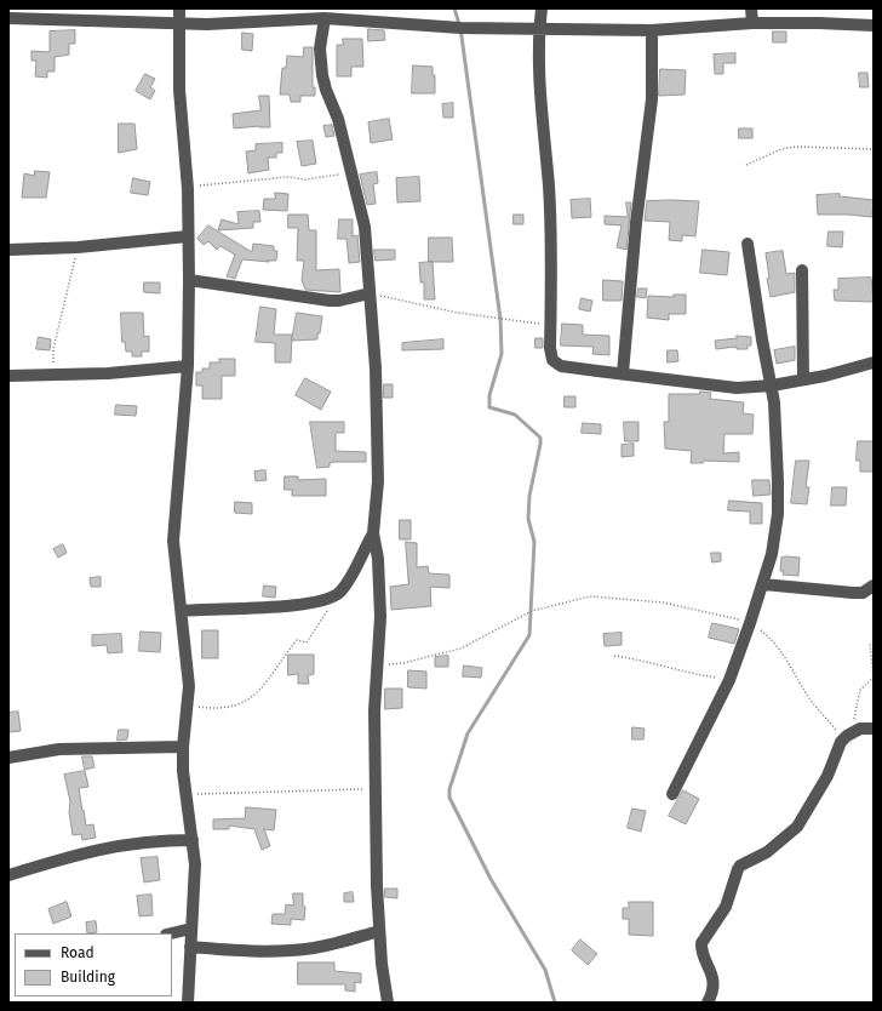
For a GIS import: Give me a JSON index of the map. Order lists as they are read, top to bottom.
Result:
{
  "legend": ["Road", "Building"]
}
